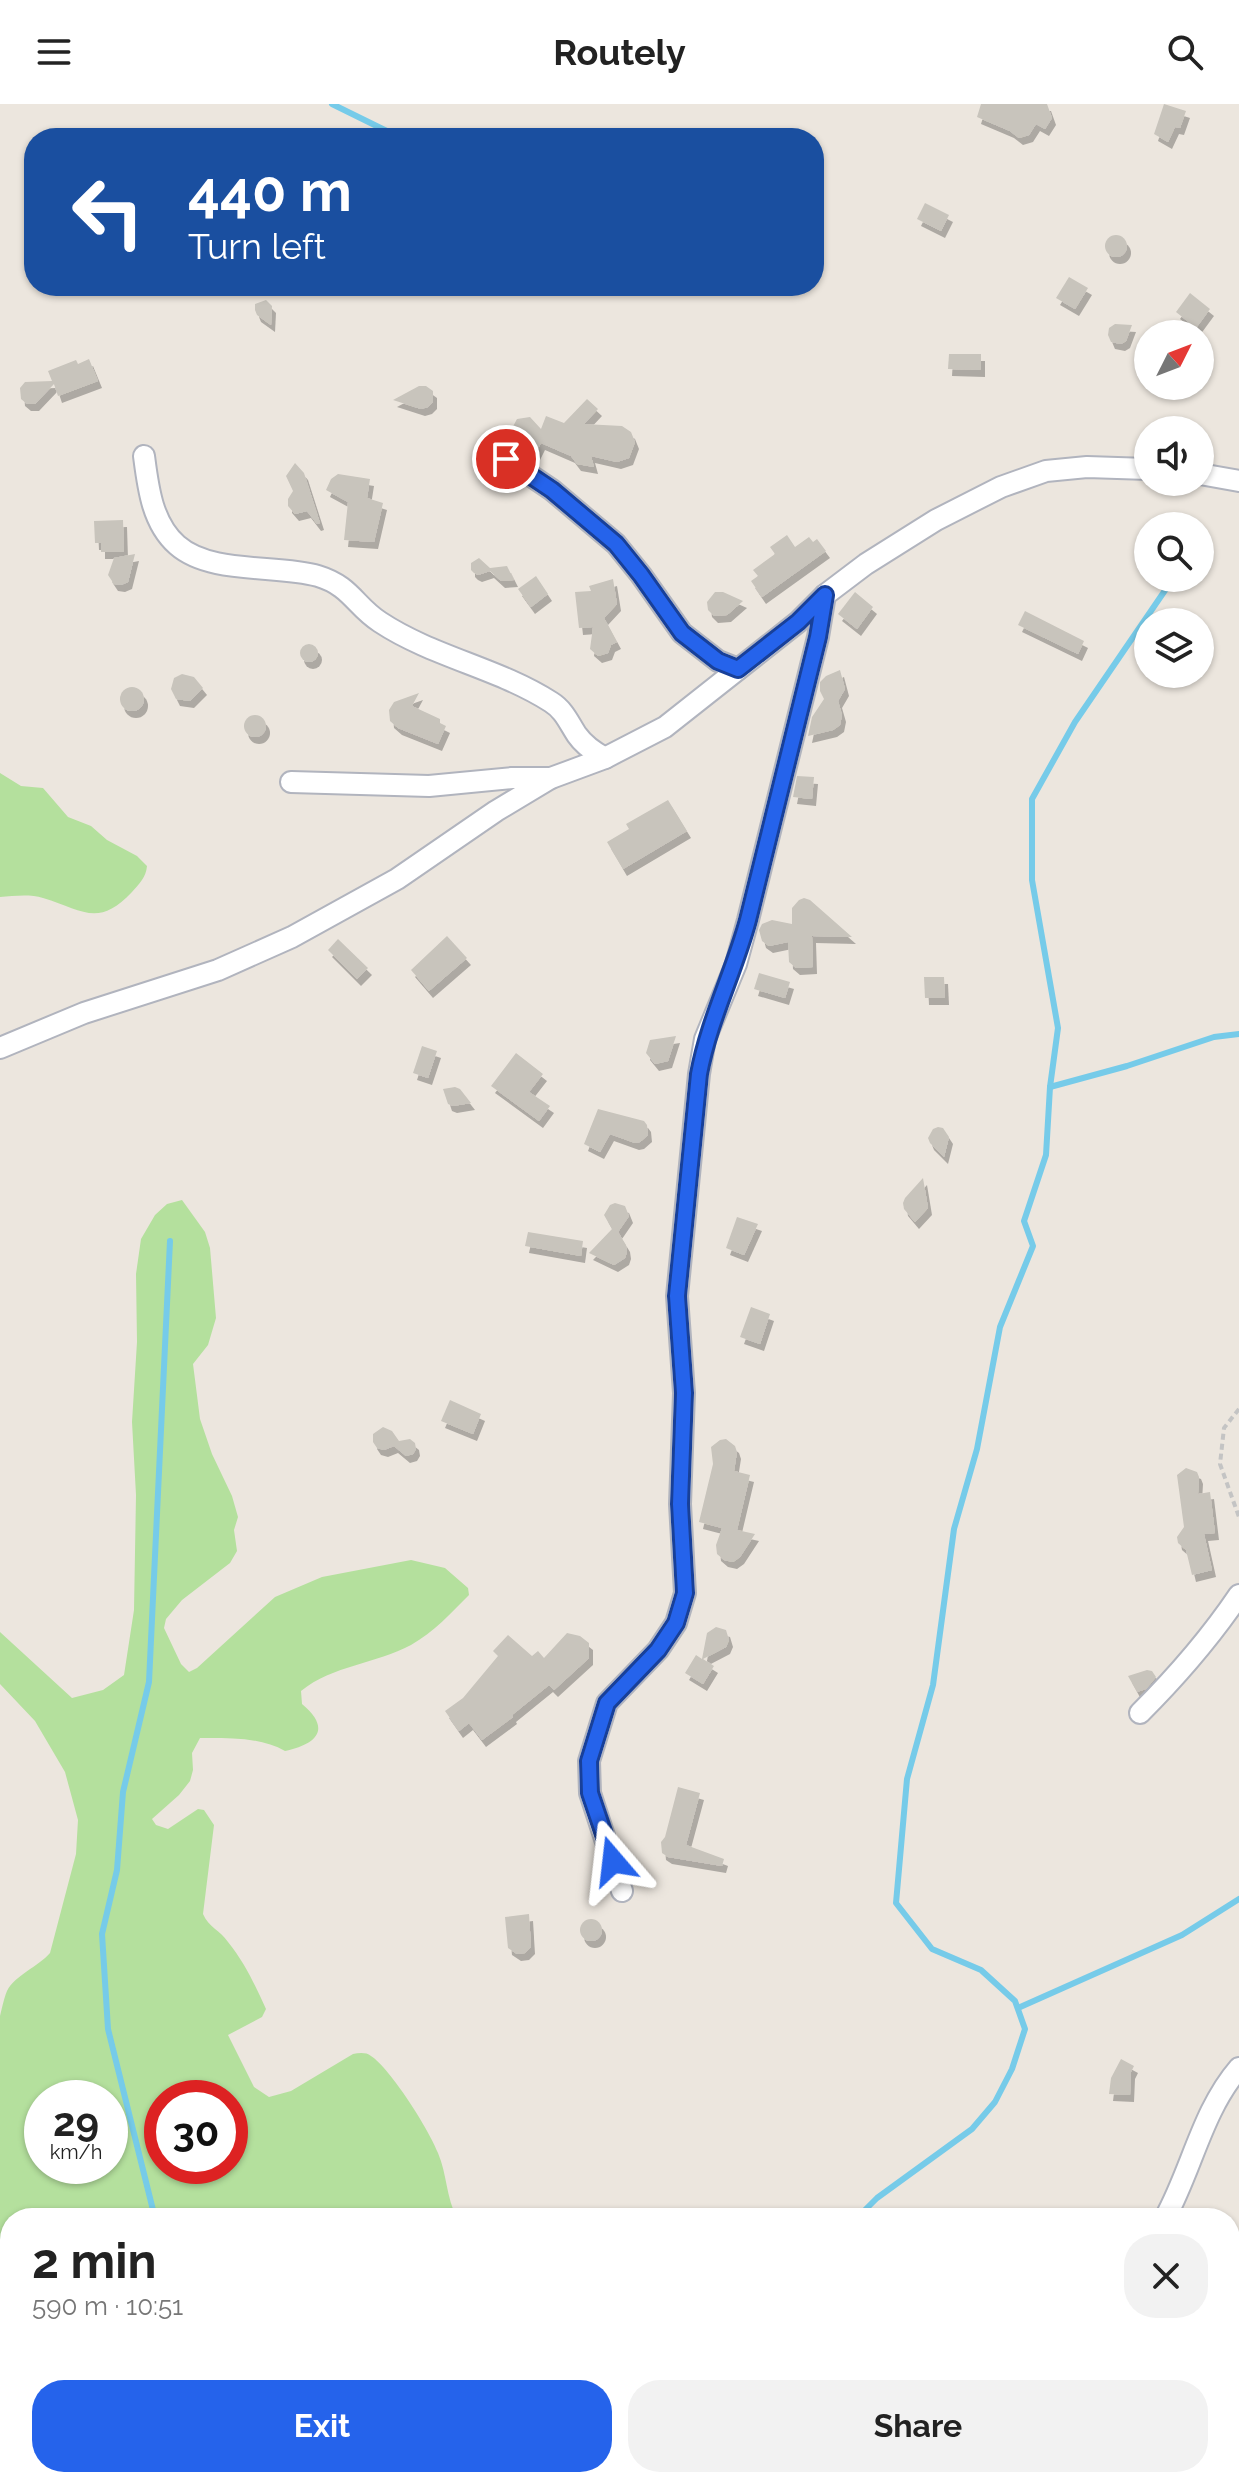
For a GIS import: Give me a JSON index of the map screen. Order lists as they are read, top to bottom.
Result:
{
  "north": "top right",
  "page": {
    "header": "Routely",
    "turn": ["440 m", "Turn left"],
    "speed": "29 km/h",
    "limit": "30",
    "heading": ["2 min", "590 m · 10:51"],
    "buttons": ["Exit", "Share"]
  }
}
